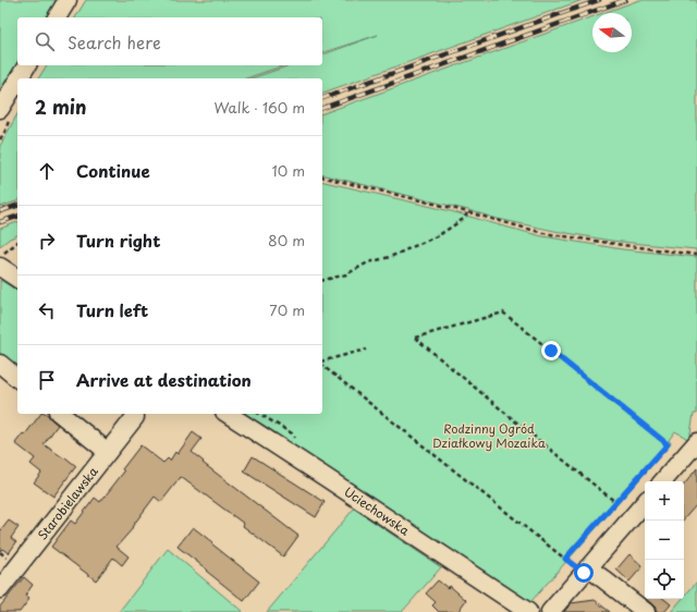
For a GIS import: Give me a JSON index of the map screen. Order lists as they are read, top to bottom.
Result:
{
  "streets": {
    "street": ["Starobielawska", "Uciechowska"]
  },
  "parks": ["Rodzinny Ogród Działkowy Mozaika"],
  "north": "left",
  "page": {
    "search": "Search here",
    "heading": ["2 min", "Walk · 160 m"],
    "list": [
      ["Continue", "10 m"],
      ["Turn right", "80 m"],
      ["Turn left", "70 m"],
      "Arrive at destination"
    ],
    "map_buttons": ["+", "−"]
  }
}
